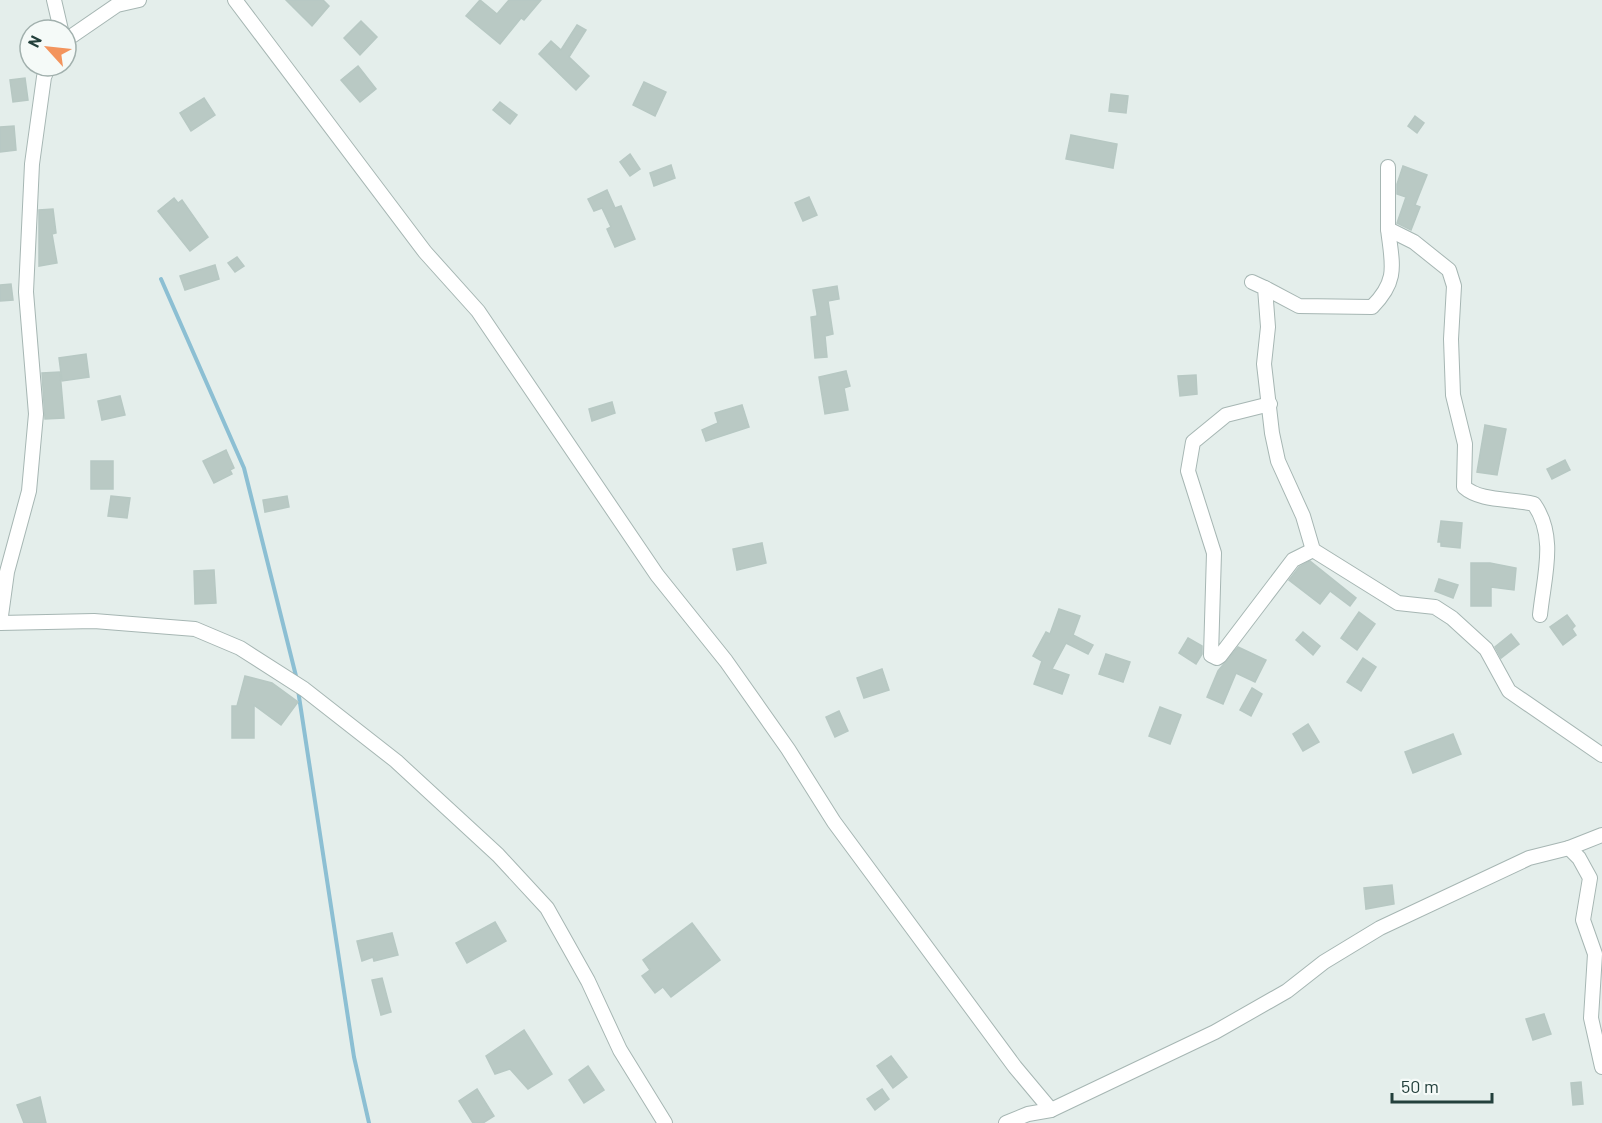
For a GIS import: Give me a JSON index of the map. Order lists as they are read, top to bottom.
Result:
{
  "scale_bar": "50 m",
  "north": "top left"
}
